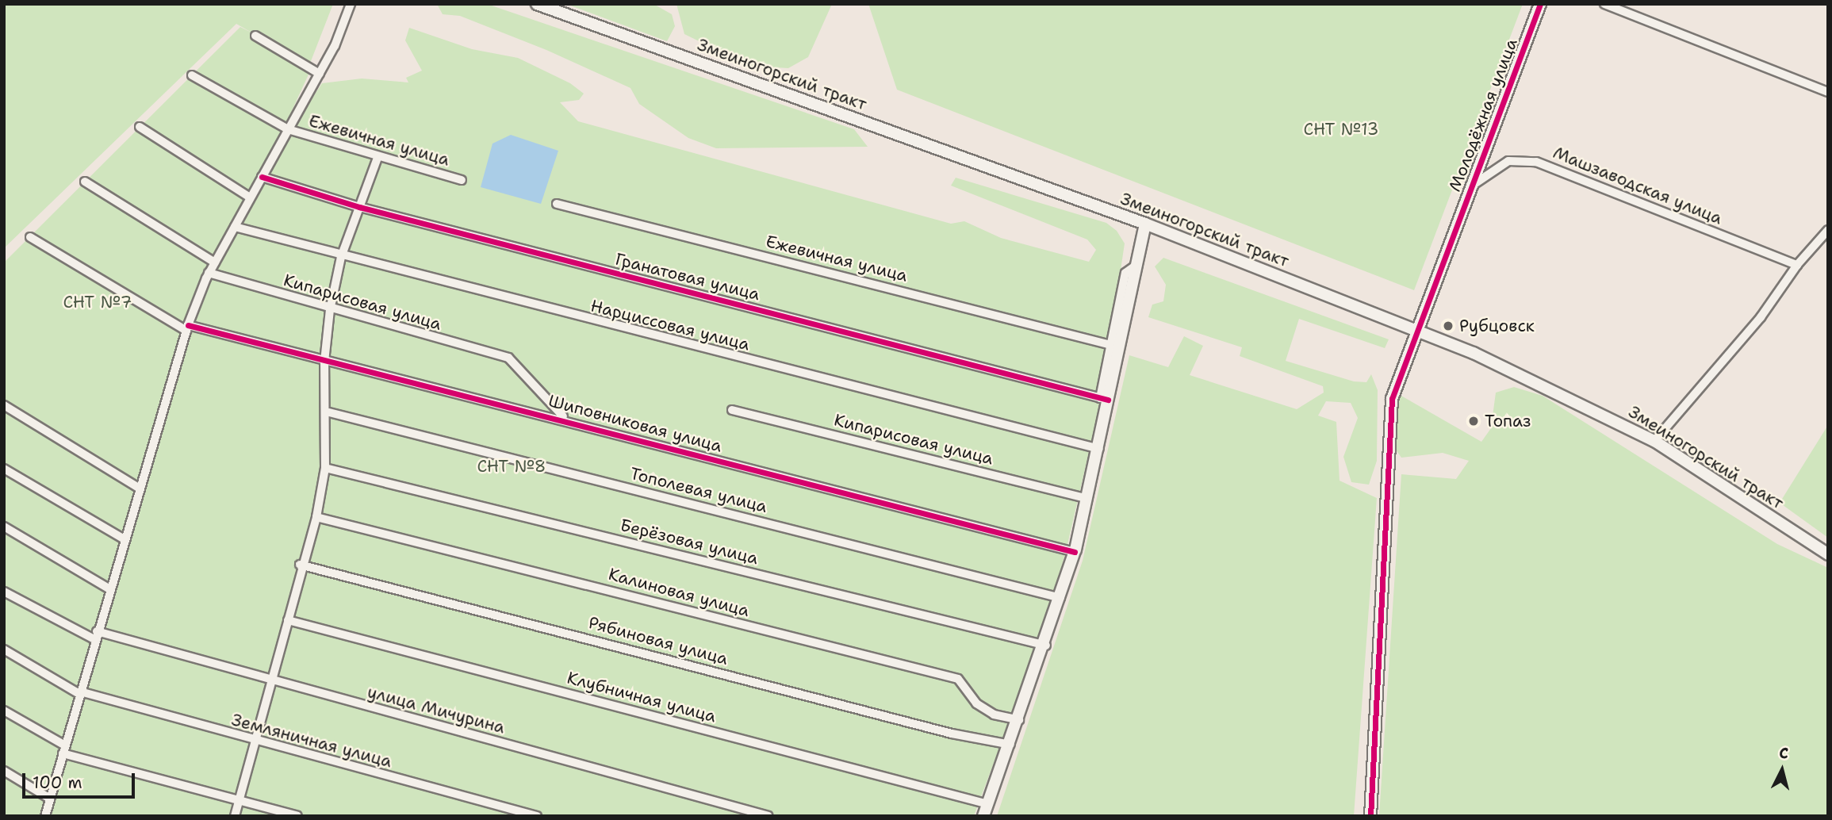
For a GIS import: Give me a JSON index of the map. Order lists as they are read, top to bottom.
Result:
{
  "streets": {
    "main road": ["Змеиногорский тракт", "Молодёжная улица"],
    "street": [
      "Ежевичная улица",
      "Машзаводская улица",
      "Гранатовая улица",
      "Кипарисовая улица",
      "Нарциссовая улица",
      "Шиповниковая улица",
      "Тополевая улица",
      "Берёзовая улица",
      "Калиновая улица",
      "Рябиновая улица",
      "Клубничная улица",
      "улица Мичурина",
      "Земляничная улица"
    ]
  },
  "crossings": [
    ["Змеиногорский тракт", "Молодёжная улица"],
    ["Молодёжная улица", "Машзаводская улица"],
    ["Кипарисовая улица", "Шиповниковая улица"]
  ],
  "parks": ["СНТ №13", "СНТ №7", "СНТ №8"],
  "places": ["Рубцовск", "Топаз"],
  "scale_bar": "100 m",
  "north": "top"
}
